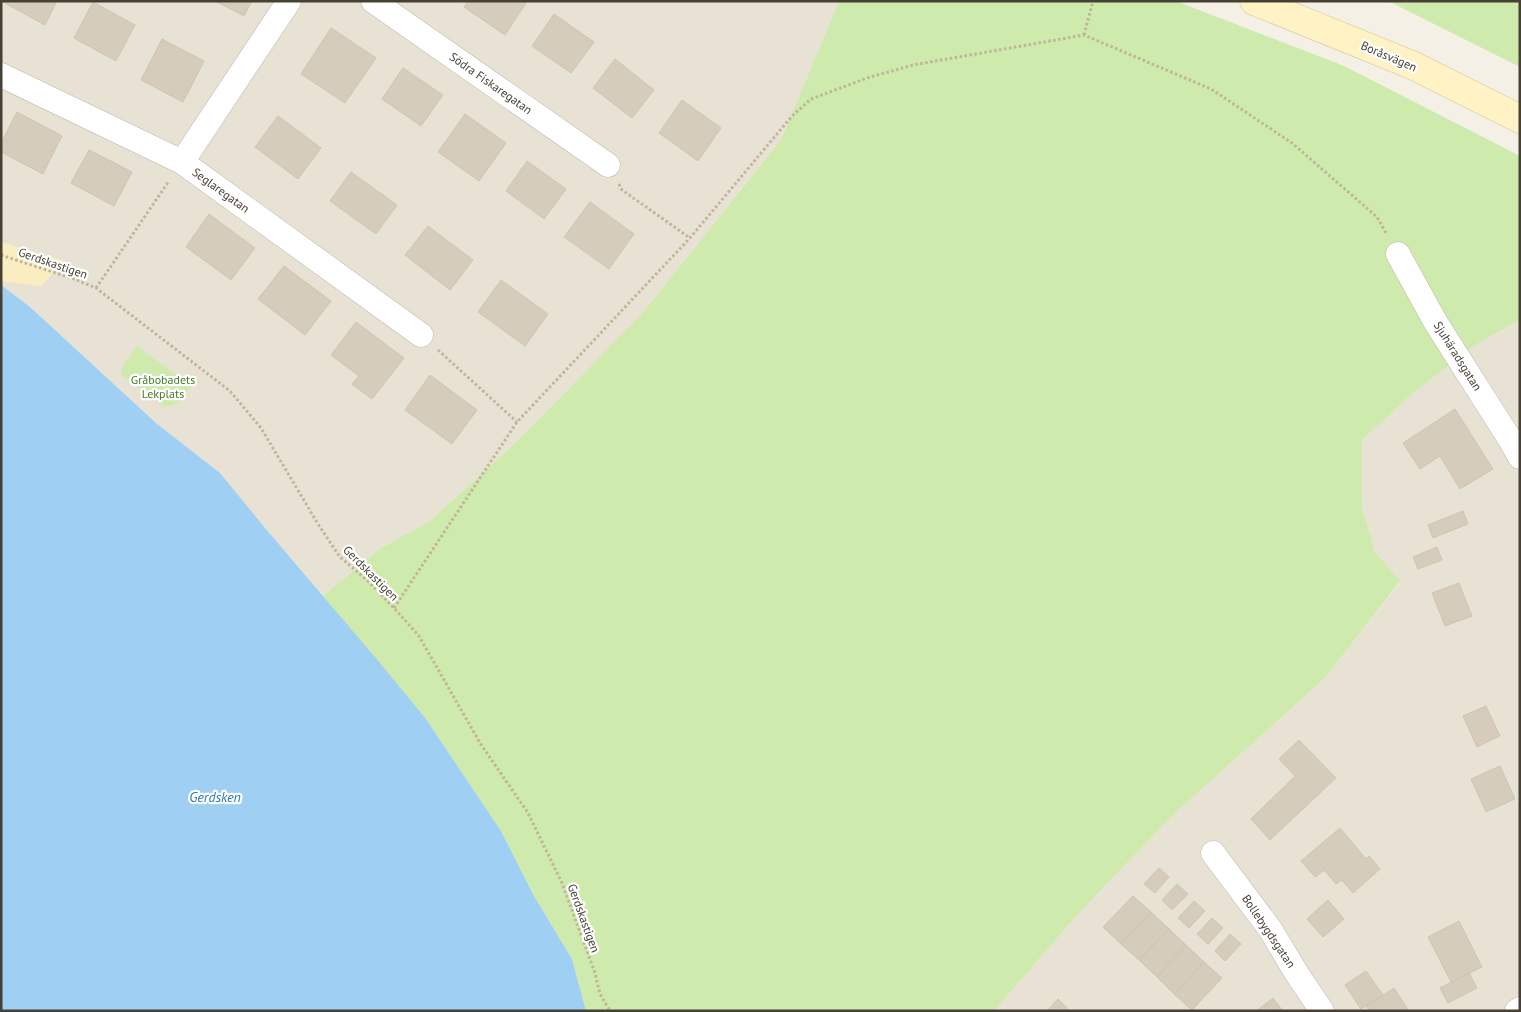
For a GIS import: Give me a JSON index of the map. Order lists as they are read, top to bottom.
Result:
{
  "streets": {
    "main road": ["Boråsvägen"],
    "street": [
      "Södra Fiskaregatan",
      "Seglaregatan",
      "Sjuhäradsgatan",
      "Bollebygdsgatan"
    ],
    "path": ["Gerdskastigen"]
  },
  "water": ["Gerdsken"],
  "parks": ["Gråbobadets Lekplats"]
}
